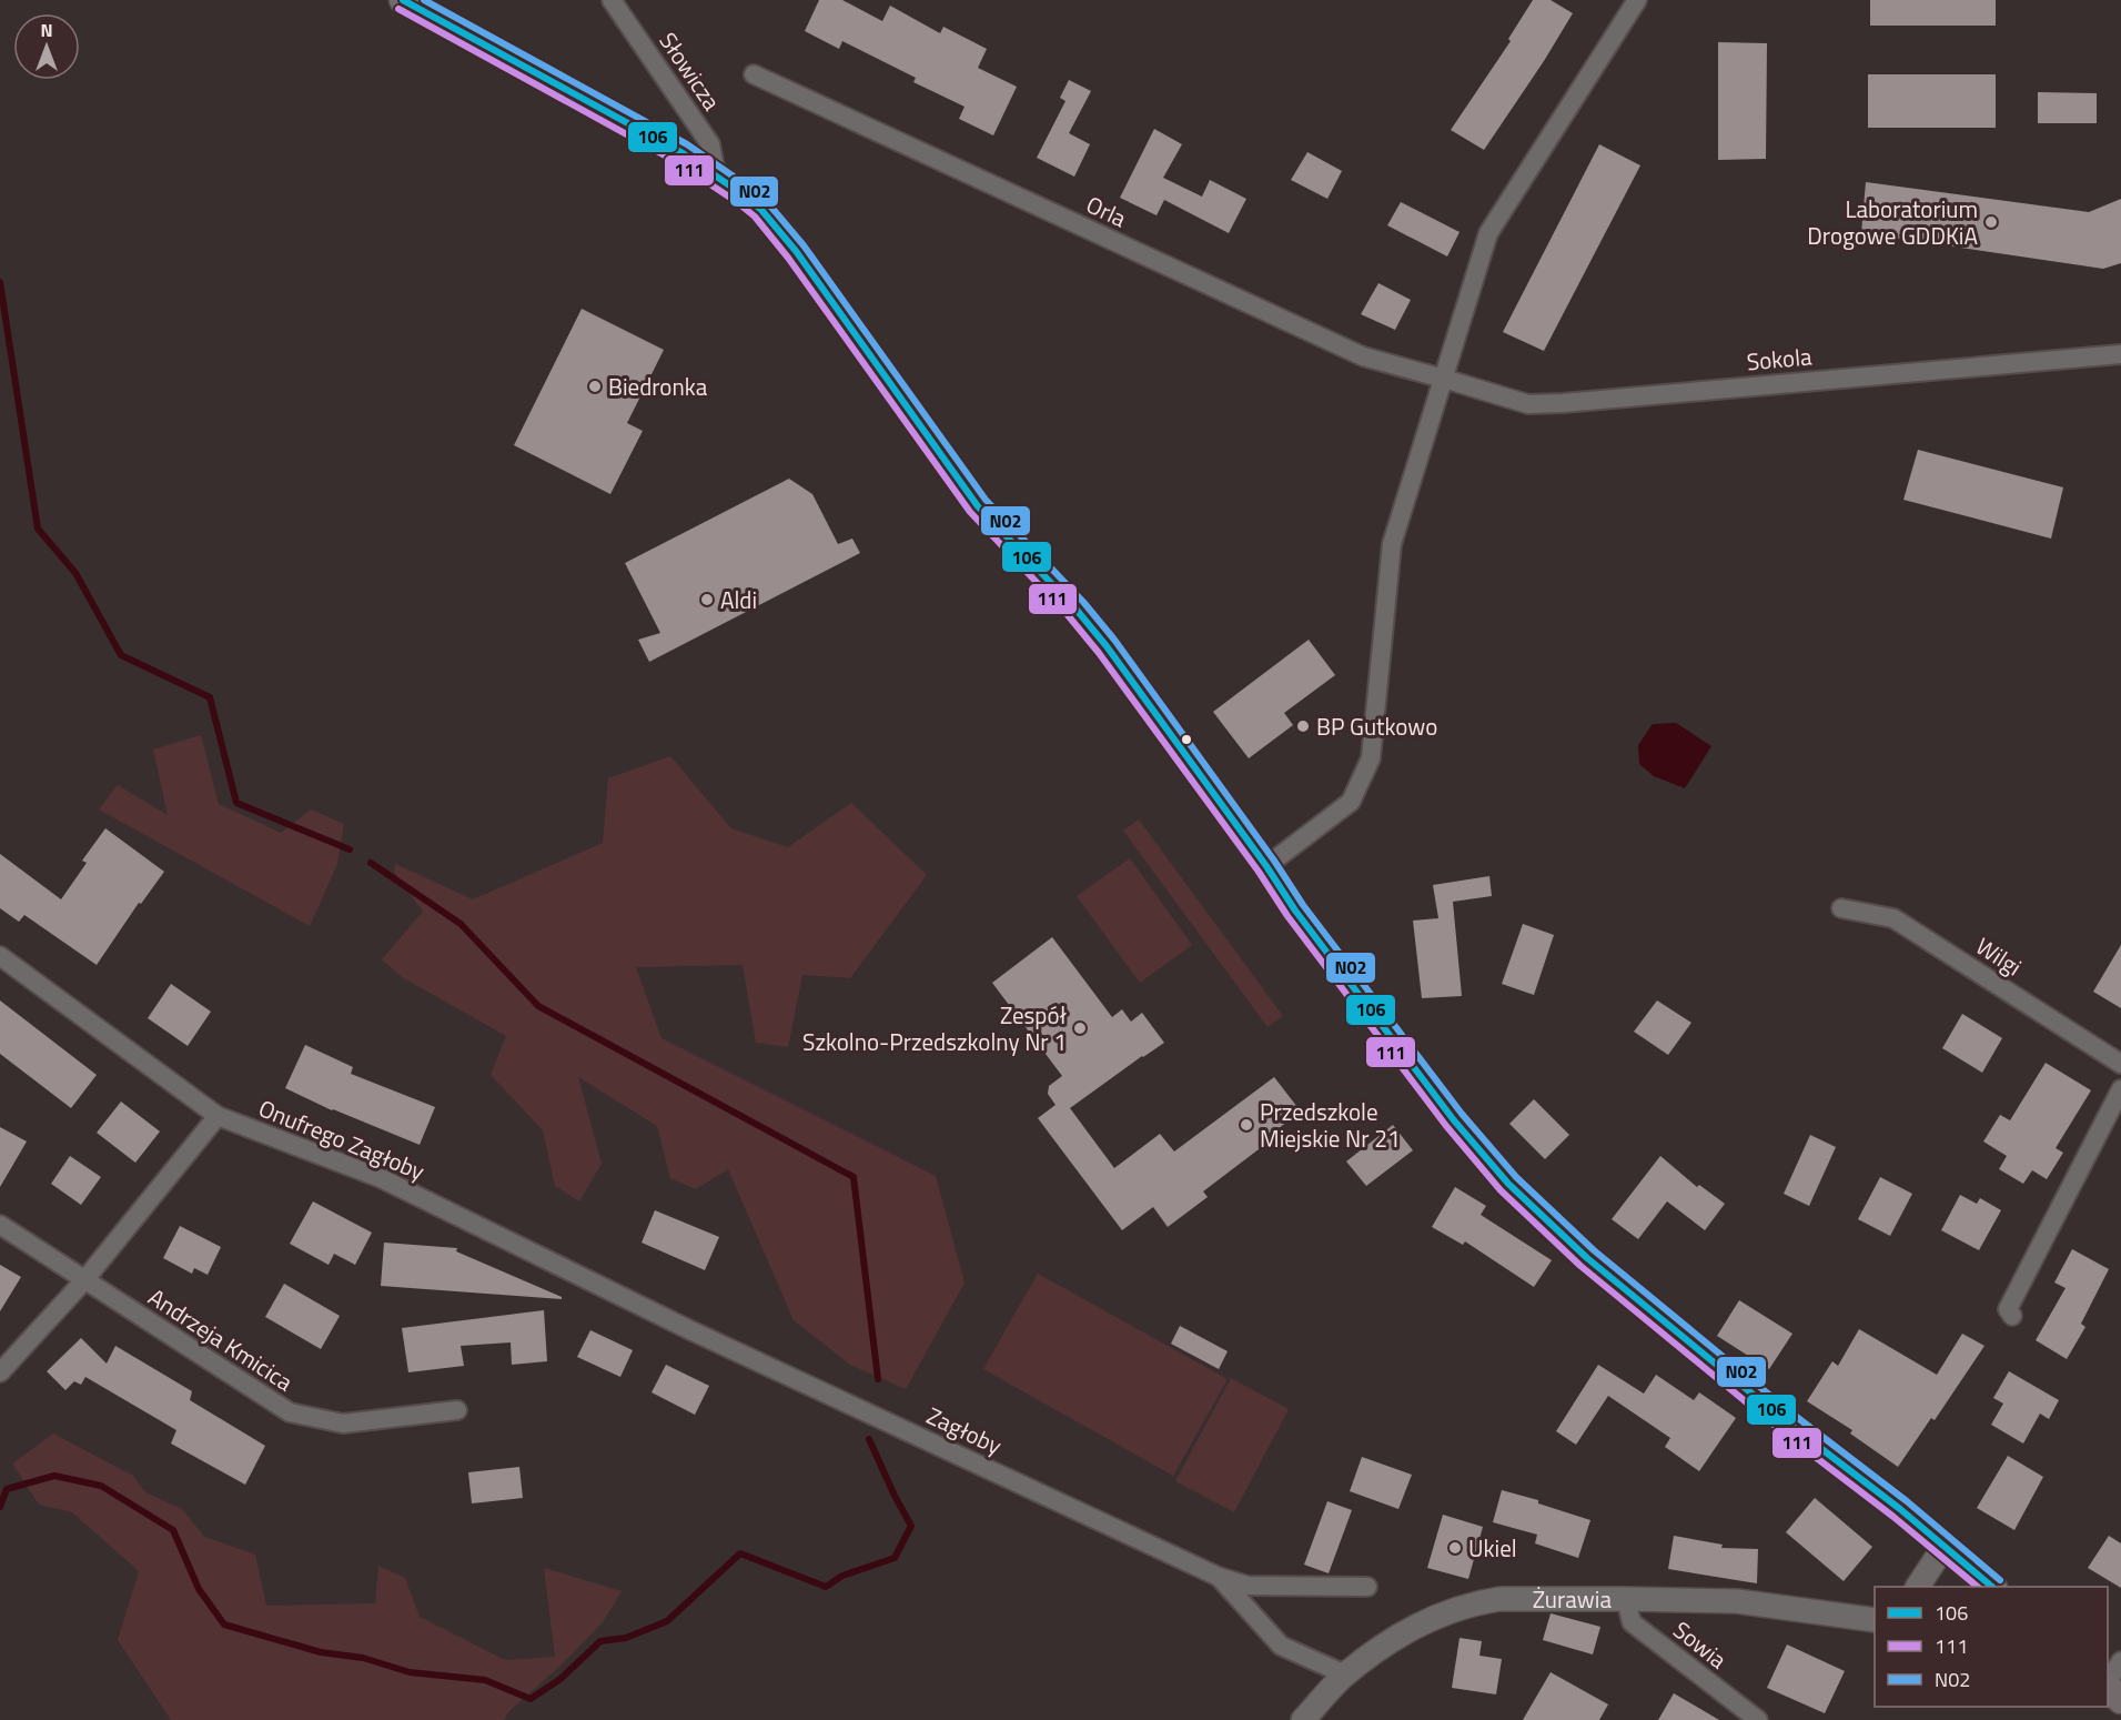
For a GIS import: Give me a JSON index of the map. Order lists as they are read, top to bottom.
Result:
{
  "streets": {
    "street": [
      "Słowicza",
      "Orla",
      "Sokola",
      "Wilgi",
      "Onufrego Zagłoby",
      "Andrzeja Kmicica",
      "Zagłoby",
      "Żurawia",
      "Sowia"
    ]
  },
  "crossings": [
    ["Orla", "Sokola"],
    ["Onufrego Zagłoby", "Zagłoby"],
    ["Zagłoby", "Żurawia"],
    ["Żurawia", "Sowia"]
  ],
  "places": [
    "Laboratorium Drogowe GDDKiA",
    "Biedronka",
    "Aldi",
    "BP Gutkowo",
    "Zespół Szkolno-Przedszkolny Nr 1",
    "Przedszkole Miejskie Nr 21",
    "Ukiel"
  ],
  "lines": ["transit line 106", "transit line N02", "transit line 111"],
  "legend": ["106", "111", "N02"],
  "north": "top"
}
